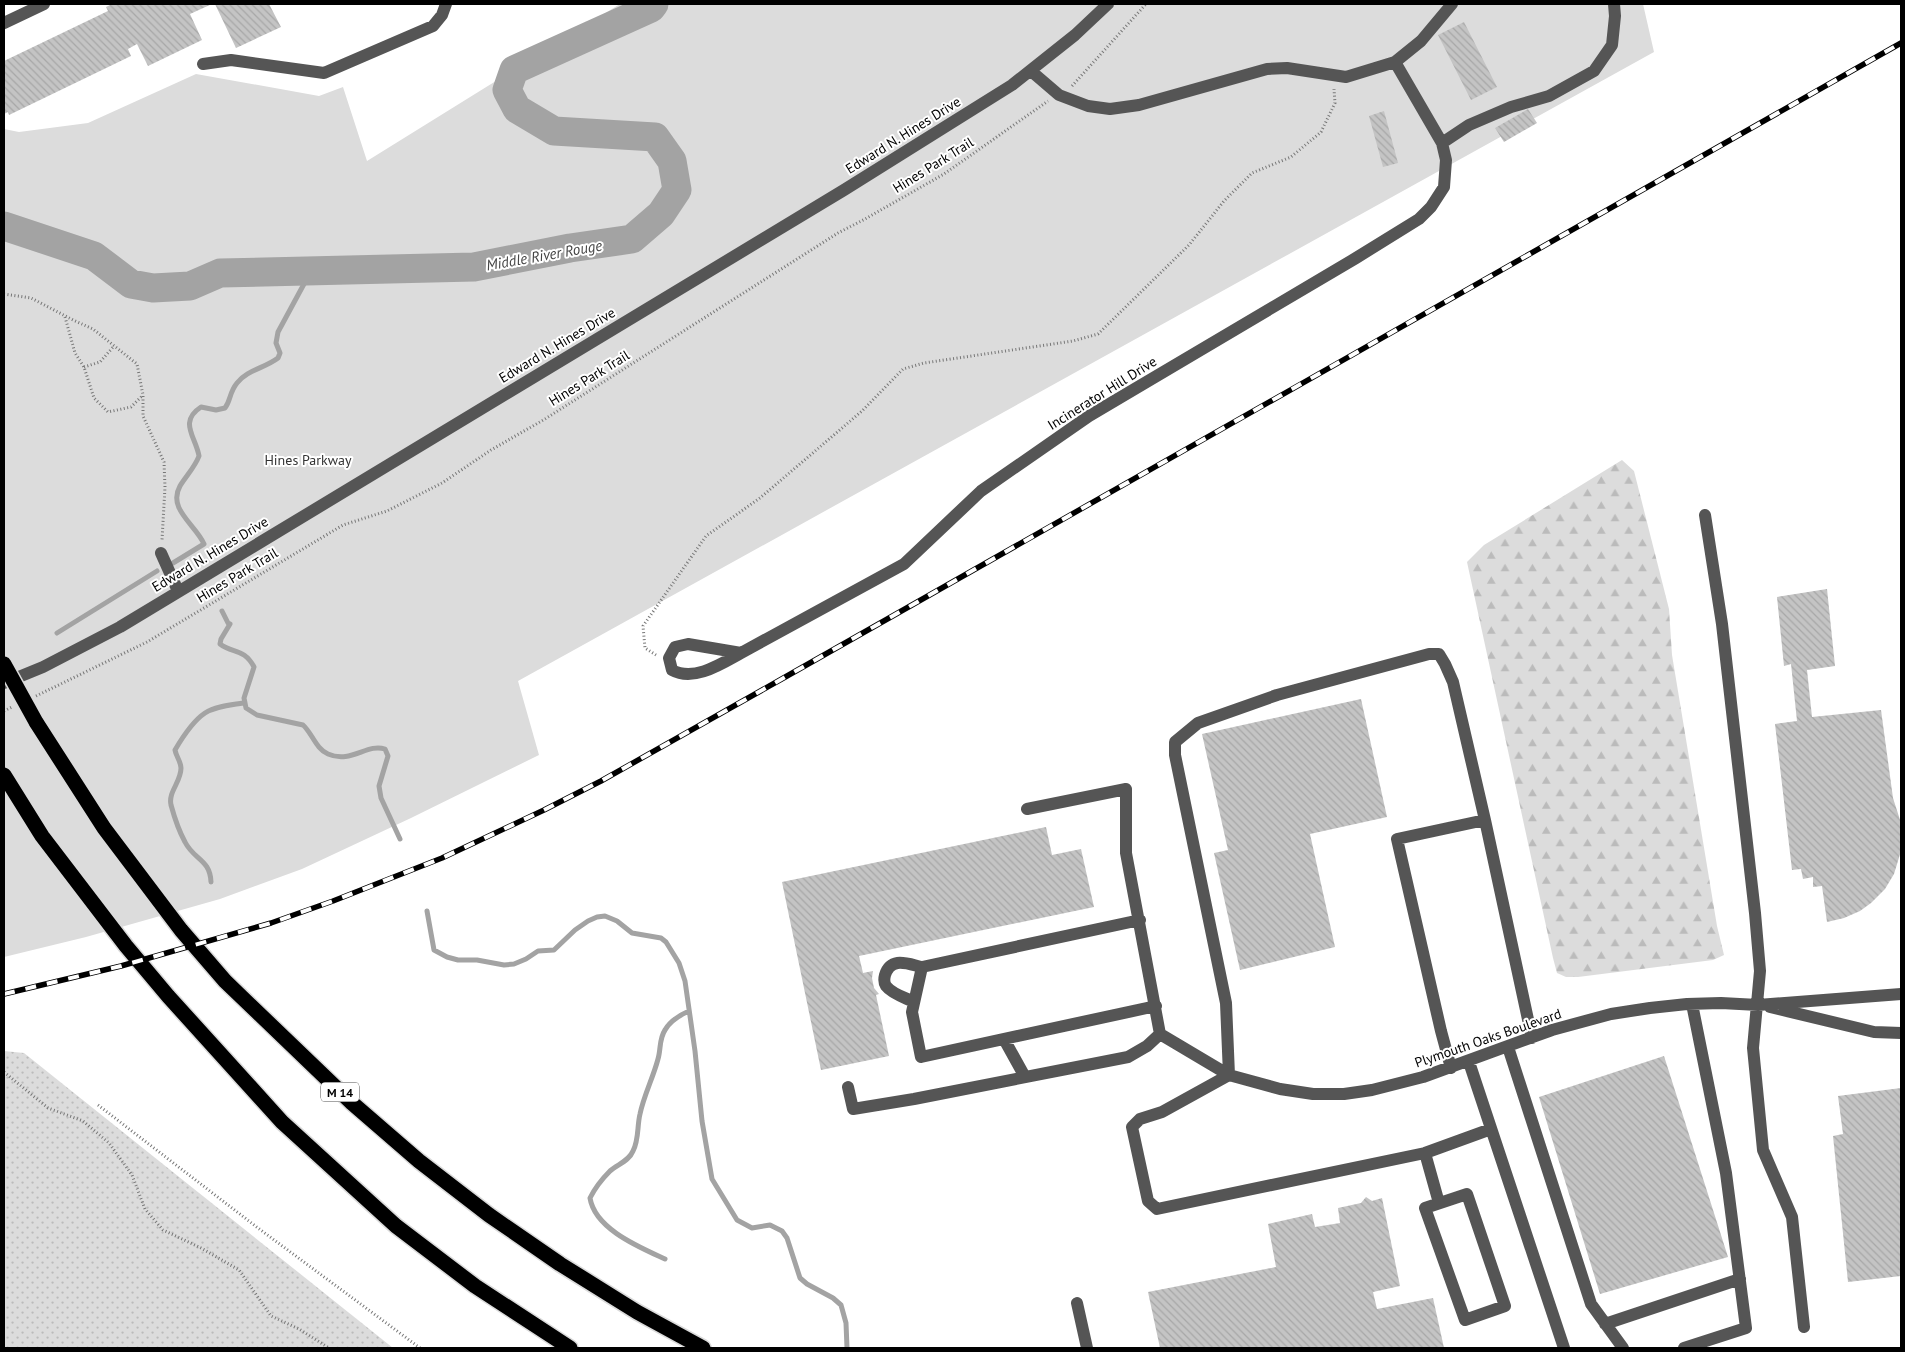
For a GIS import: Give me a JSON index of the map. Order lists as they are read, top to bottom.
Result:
{
  "streets": {
    "highway": ["M 14"],
    "street": ["Edward N. Hines Drive", "Incinerator Hill Drive", "Plymouth Oaks Boulevard"],
    "path": ["Hines Park Trail"]
  },
  "water": ["Middle River Rouge"],
  "parks": ["Hines Parkway"]
}
